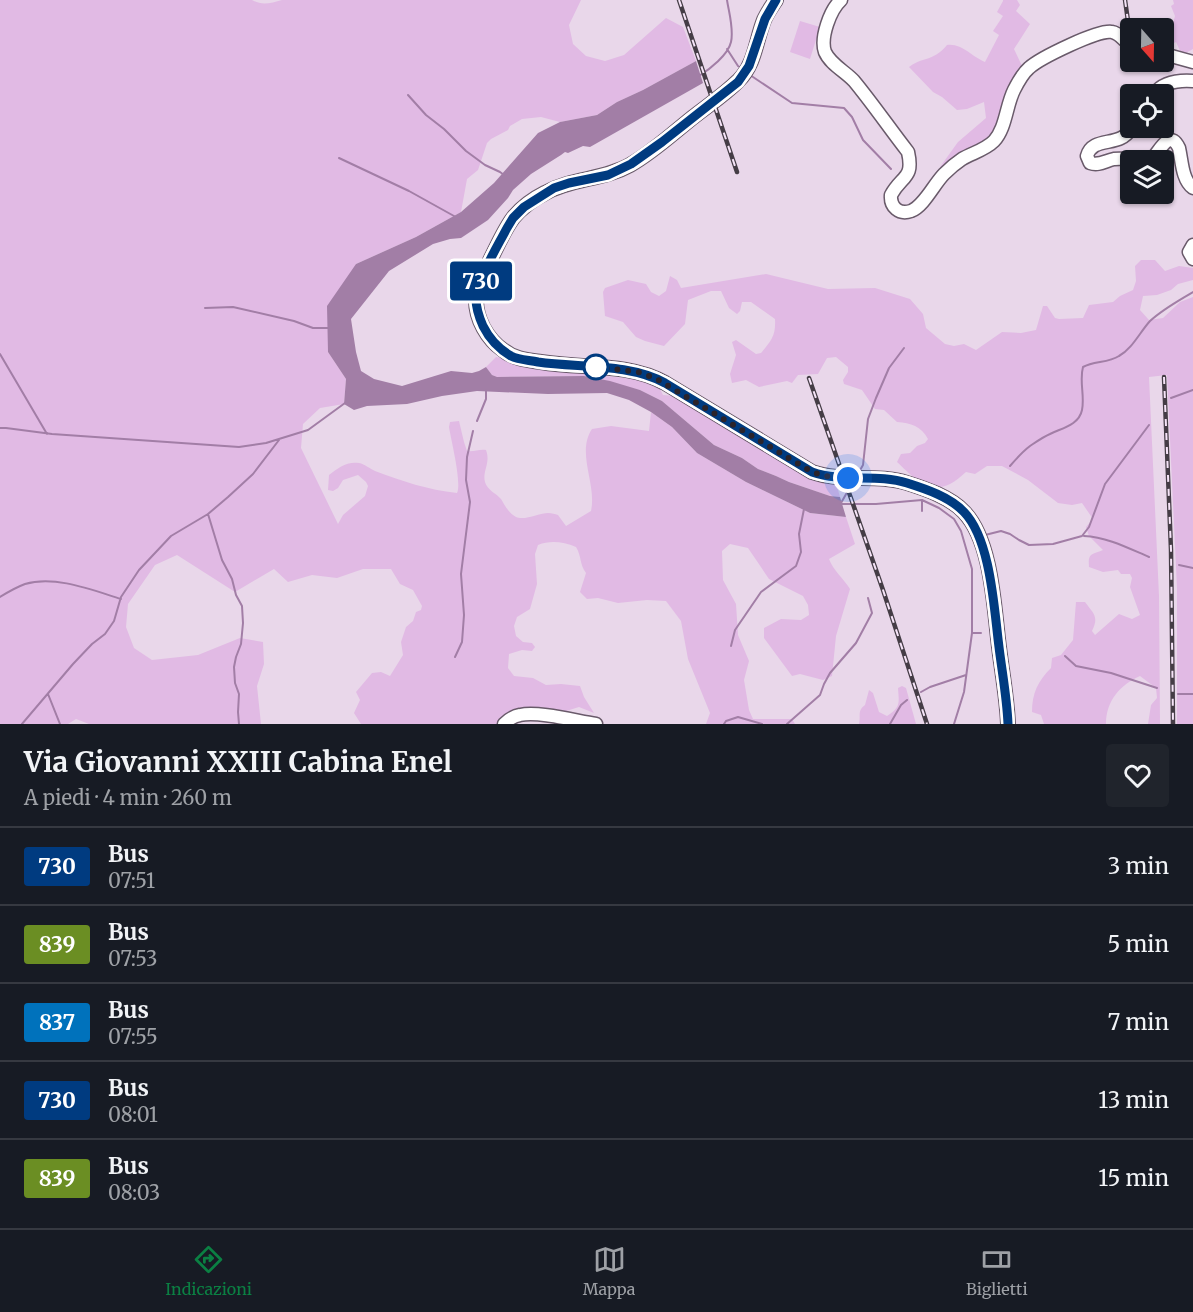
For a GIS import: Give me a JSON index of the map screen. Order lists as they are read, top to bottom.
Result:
{
  "lines": ["bus line 730"],
  "north": "bottom",
  "page": {
    "on_map": "730",
    "heading": ["Via Giovanni XXIII Cabina Enel", "A piedi · 4 min · 260 m"],
    "list": [
      {
        "mark": "730",
        "name": "Bus",
        "note": "07:51",
        "value": "3 min"
      },
      {
        "mark": "839",
        "name": "Bus",
        "note": "07:53",
        "value": "5 min"
      },
      {
        "mark": "837",
        "name": "Bus",
        "note": "07:55",
        "value": "7 min"
      },
      {
        "mark": "730",
        "name": "Bus",
        "note": "08:01",
        "value": "13 min"
      },
      {
        "mark": "839",
        "name": "Bus",
        "note": "08:03",
        "value": "15 min"
      }
    ],
    "tabs": ["Indicazioni", "Mappa", "Biglietti"]
  }
}
